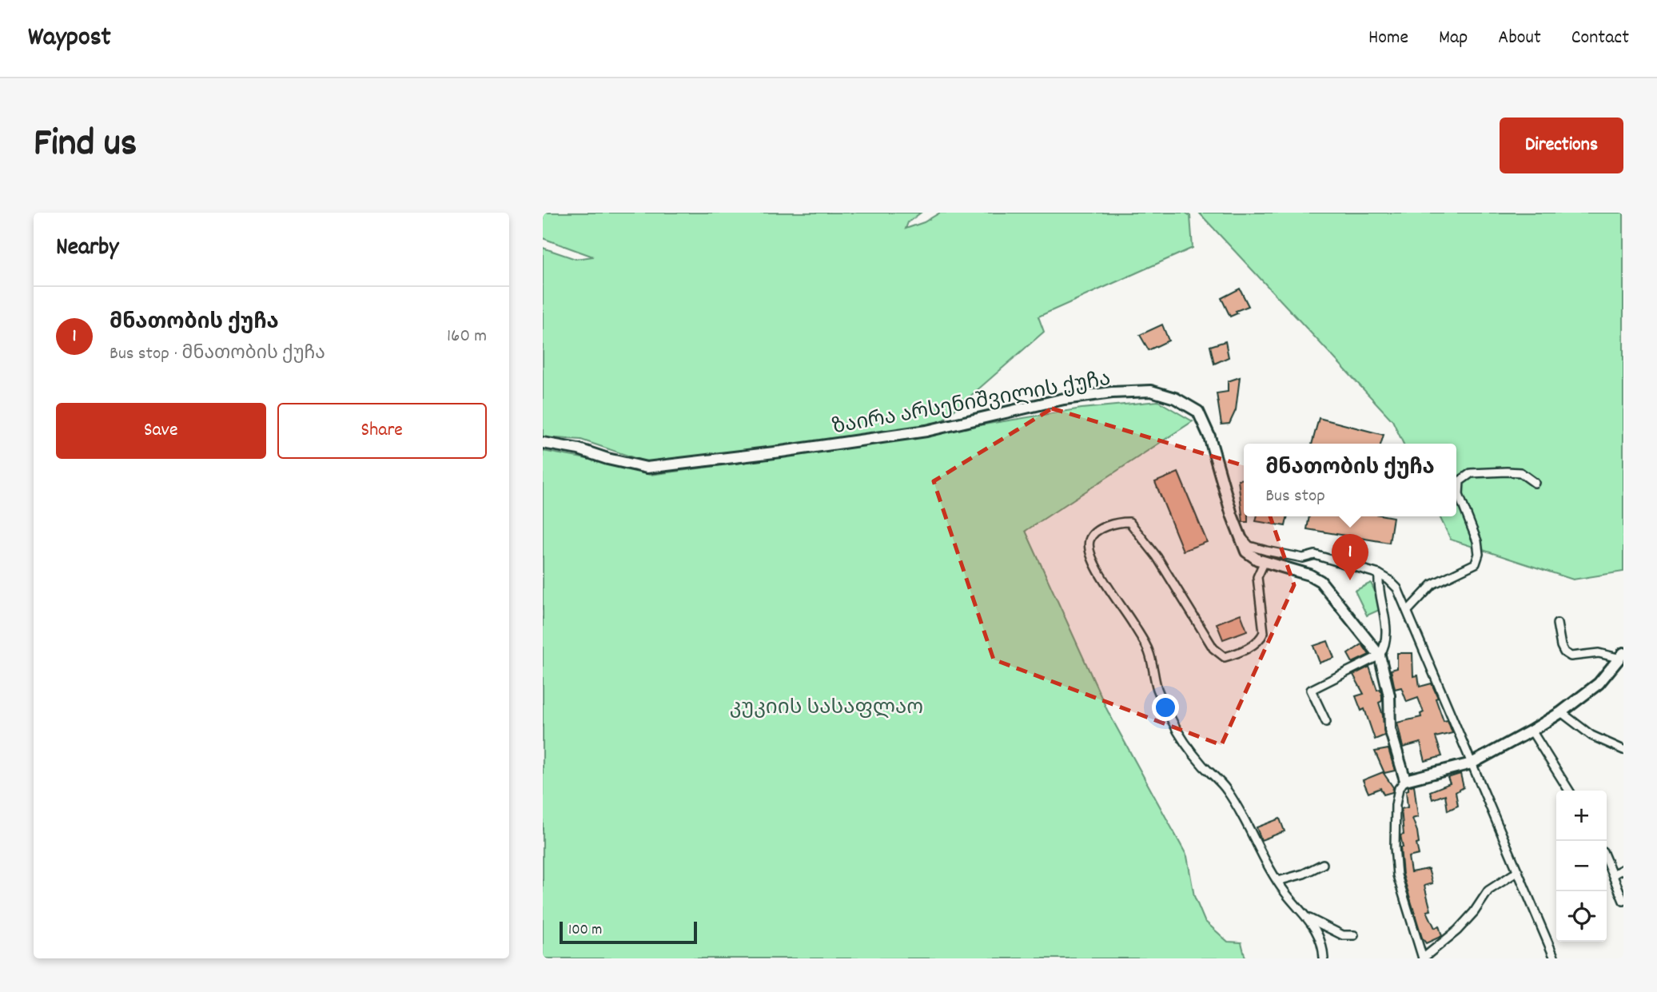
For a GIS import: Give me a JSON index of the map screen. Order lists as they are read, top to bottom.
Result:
{
  "streets": {
    "street": ["ზაირა არსენიშვილის ქუჩა"]
  },
  "parks": ["კუკიის სასაფლაო"],
  "scale_bar": "100 m",
  "page": {
    "header": "Waypost",
    "nav": [
      "Home",
      "Map",
      "About",
      "Contact"
    ],
    "title": "Find us",
    "buttons": [
      "Directions",
      ["Save", "Share"]
    ],
    "heading": "Nearby",
    "list": [
      {
        "mark": "1",
        "name": "მნათობის ქუჩა",
        "note": "Bus stop · მნათობის ქუჩა",
        "value": "160 m"
      }
    ],
    "popup": ["მნათობის ქუჩა", "Bus stop"],
    "pins": "1",
    "map_buttons": ["+", "−"],
    "scale": "100 m"
  }
}
